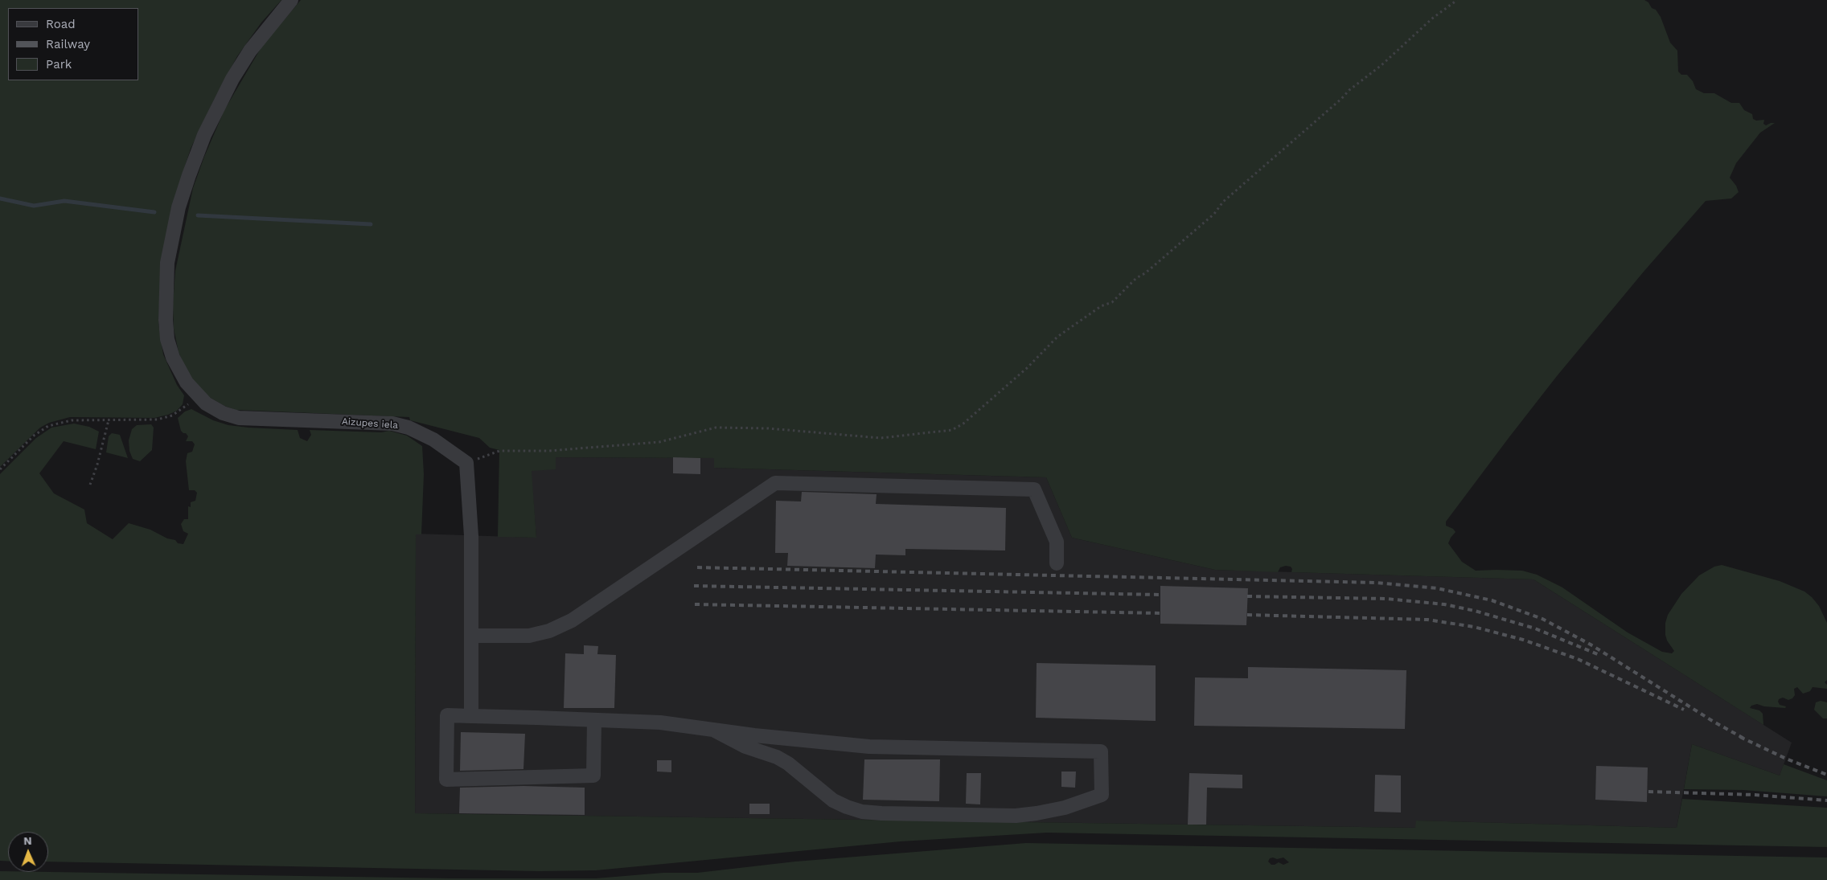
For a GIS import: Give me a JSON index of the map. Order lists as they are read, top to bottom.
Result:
{
  "streets": {
    "street": ["Aizupes iela"]
  },
  "legend": ["Road", "Railway", "Park"],
  "north": "top"
}
